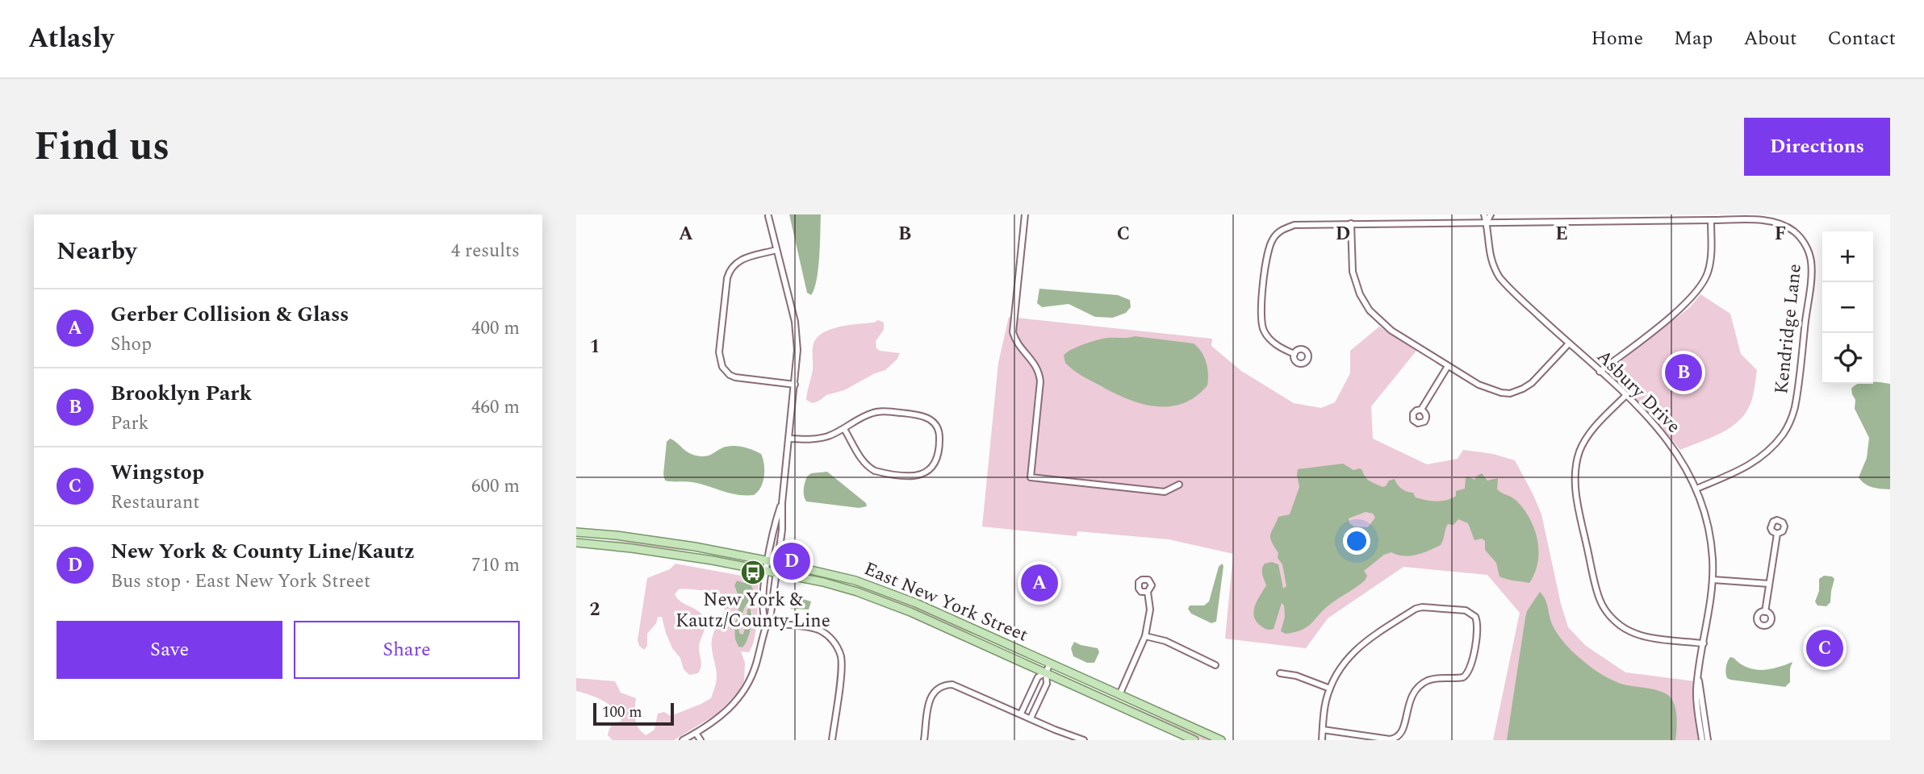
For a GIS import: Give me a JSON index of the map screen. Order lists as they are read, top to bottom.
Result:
{
  "streets": {
    "main road": ["East New York Street"],
    "street": ["Kendridge Lane", "Asbury Drive"]
  },
  "crossings": [
    ["Kendridge Lane", "Asbury Drive"]
  ],
  "places": {
    "bus stop": ["New York & Kautz/County Line"]
  },
  "scale_bar": "100 m",
  "page": {
    "header": "Atlasly",
    "nav": [
      "Home",
      "Map",
      "About",
      "Contact"
    ],
    "title": "Find us",
    "buttons": [
      "Directions",
      ["Save", "Share"]
    ],
    "heading": ["Nearby", "4 results"],
    "map_buttons": ["+", "−"],
    "list": [
      {
        "mark": "A",
        "name": "Gerber Collision & Glass",
        "note": "Shop",
        "value": "400 m"
      },
      {
        "mark": "B",
        "name": "Brooklyn Park",
        "note": "Park",
        "value": "460 m"
      },
      {
        "mark": "C",
        "name": "Wingstop",
        "note": "Restaurant",
        "value": "600 m"
      },
      {
        "mark": "D",
        "name": "New York & County Line/Kautz",
        "note": "Bus stop · East New York Street",
        "value": "710 m"
      }
    ],
    "pins": [
      "B",
      "D",
      "A",
      "C"
    ],
    "scale": "100 m"
  },
  "grid": {
    "columns": [
      "A",
      "B",
      "C",
      "D",
      "E",
      "F"
    ],
    "rows": ["1", "2"]
  }
}
